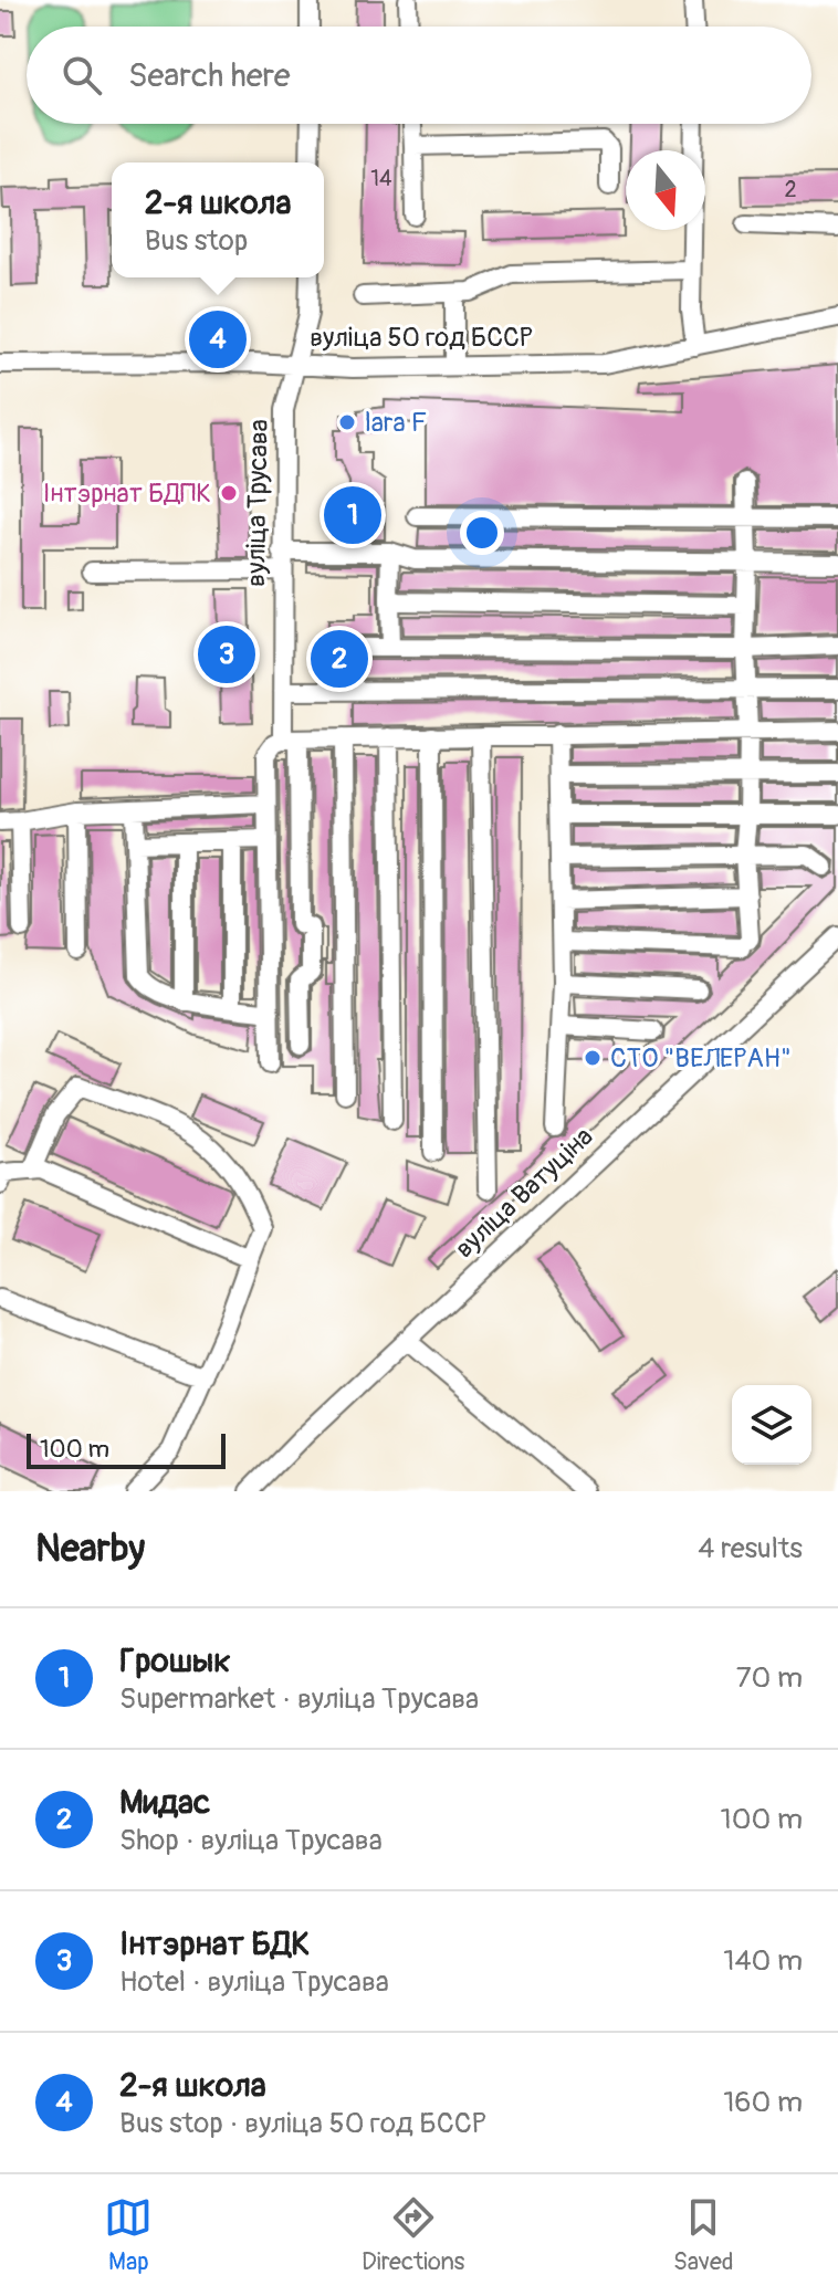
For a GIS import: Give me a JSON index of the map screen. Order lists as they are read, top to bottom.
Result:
{
  "streets": {
    "street": ["вуліца 50 год БССР", "вуліца Трусава", "вуліца Ватуціна"]
  },
  "crossings": [
    ["вуліца 50 год БССР", "вуліца Трусава"]
  ],
  "places": ["lara F", "Інтэрнат БДПК", "СТО \"ВЕЛЕРАН\""],
  "house_numbers": ["14", "2"],
  "scale_bar": "100 m",
  "north": "bottom",
  "page": {
    "search": "Search here",
    "popup": ["2-я школа", "Bus stop"],
    "pins": [
      "4",
      "1",
      "3",
      "2"
    ],
    "scale": "100 m",
    "heading": ["Nearby", "4 results"],
    "list": [
      {
        "mark": "1",
        "name": "Грошык",
        "note": "Supermarket · вуліца Трусава",
        "value": "70 m"
      },
      {
        "mark": "2",
        "name": "Мидас",
        "note": "Shop · вуліца Трусава",
        "value": "100 m"
      },
      {
        "mark": "3",
        "name": "Інтэрнат БДК",
        "note": "Hotel · вуліца Трусава",
        "value": "140 m"
      },
      {
        "mark": "4",
        "name": "2-я школа",
        "note": "Bus stop · вуліца 50 год БССР",
        "value": "160 m"
      }
    ],
    "nav": ["Map", "Directions", "Saved"]
  }
}
